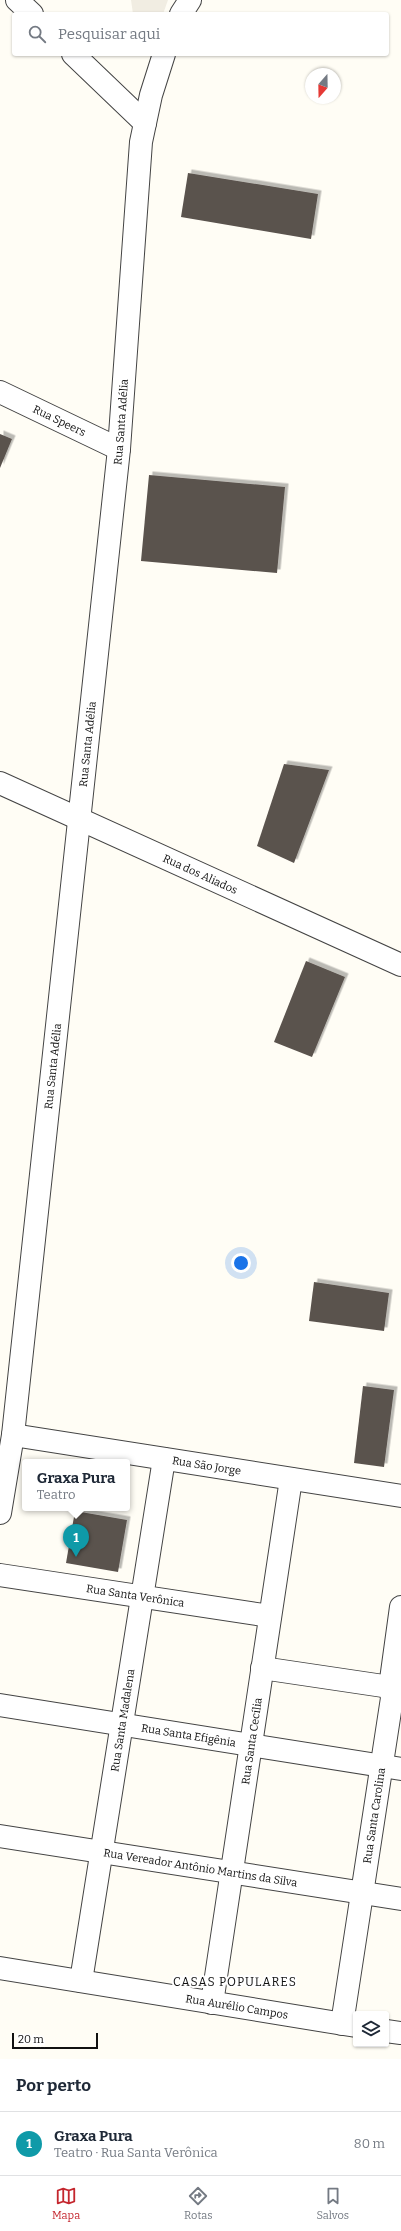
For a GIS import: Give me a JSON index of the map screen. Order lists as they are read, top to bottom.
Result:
{
  "streets": {
    "street": [
      "Rua Speers",
      "Rua Santa Adélia",
      "Rua dos Aliados",
      "Rua São Jorge",
      "Rua Santa Verônica",
      "Rua Santa Madalena",
      "Rua Santa Efigênia",
      "Rua Santa Cecília",
      "Rua Santa Carolina",
      "Rua Vereador Antônio Martins da Silva",
      "Rua Aurélio Campos"
    ]
  },
  "crossings": [
    ["Rua Speers", "Rua Santa Adélia"],
    ["Rua Santa Adélia", "Rua dos Aliados"],
    ["Rua Santa Adélia", "Rua São Jorge"],
    ["Rua São Jorge", "Rua Santa Madalena"],
    ["Rua São Jorge", "Rua Santa Cecília"],
    ["Rua Santa Verônica", "Rua Santa Madalena"],
    ["Rua Santa Verônica", "Rua Santa Cecília"],
    ["Rua Santa Madalena", "Rua Santa Efigênia"],
    ["Rua Santa Madalena", "Rua Vereador Antônio Martins da Silva"],
    ["Rua Santa Madalena", "Rua Aurélio Campos"],
    ["Rua Santa Efigênia", "Rua Santa Cecília"],
    ["Rua Santa Efigênia", "Rua Santa Carolina"],
    ["Rua Santa Cecília", "Rua Vereador Antônio Martins da Silva"],
    ["Rua Santa Cecília", "Rua Aurélio Campos"],
    ["Rua Santa Carolina", "Rua Vereador Antônio Martins da Silva"],
    ["Rua Santa Carolina", "Rua Aurélio Campos"]
  ],
  "districts": ["CASAS POPULARES"],
  "scale_bar": "20 m",
  "north": "bottom",
  "page": {
    "search": "Pesquisar aqui",
    "popup": ["Graxa Pura", "Teatro"],
    "pins": "1",
    "scale": "20 m",
    "heading": "Por perto",
    "list": [
      {
        "mark": "1",
        "name": "Graxa Pura",
        "note": "Teatro · Rua Santa Verônica",
        "value": "80 m"
      }
    ],
    "nav": ["Mapa", "Rotas", "Salvos"]
  }
}
